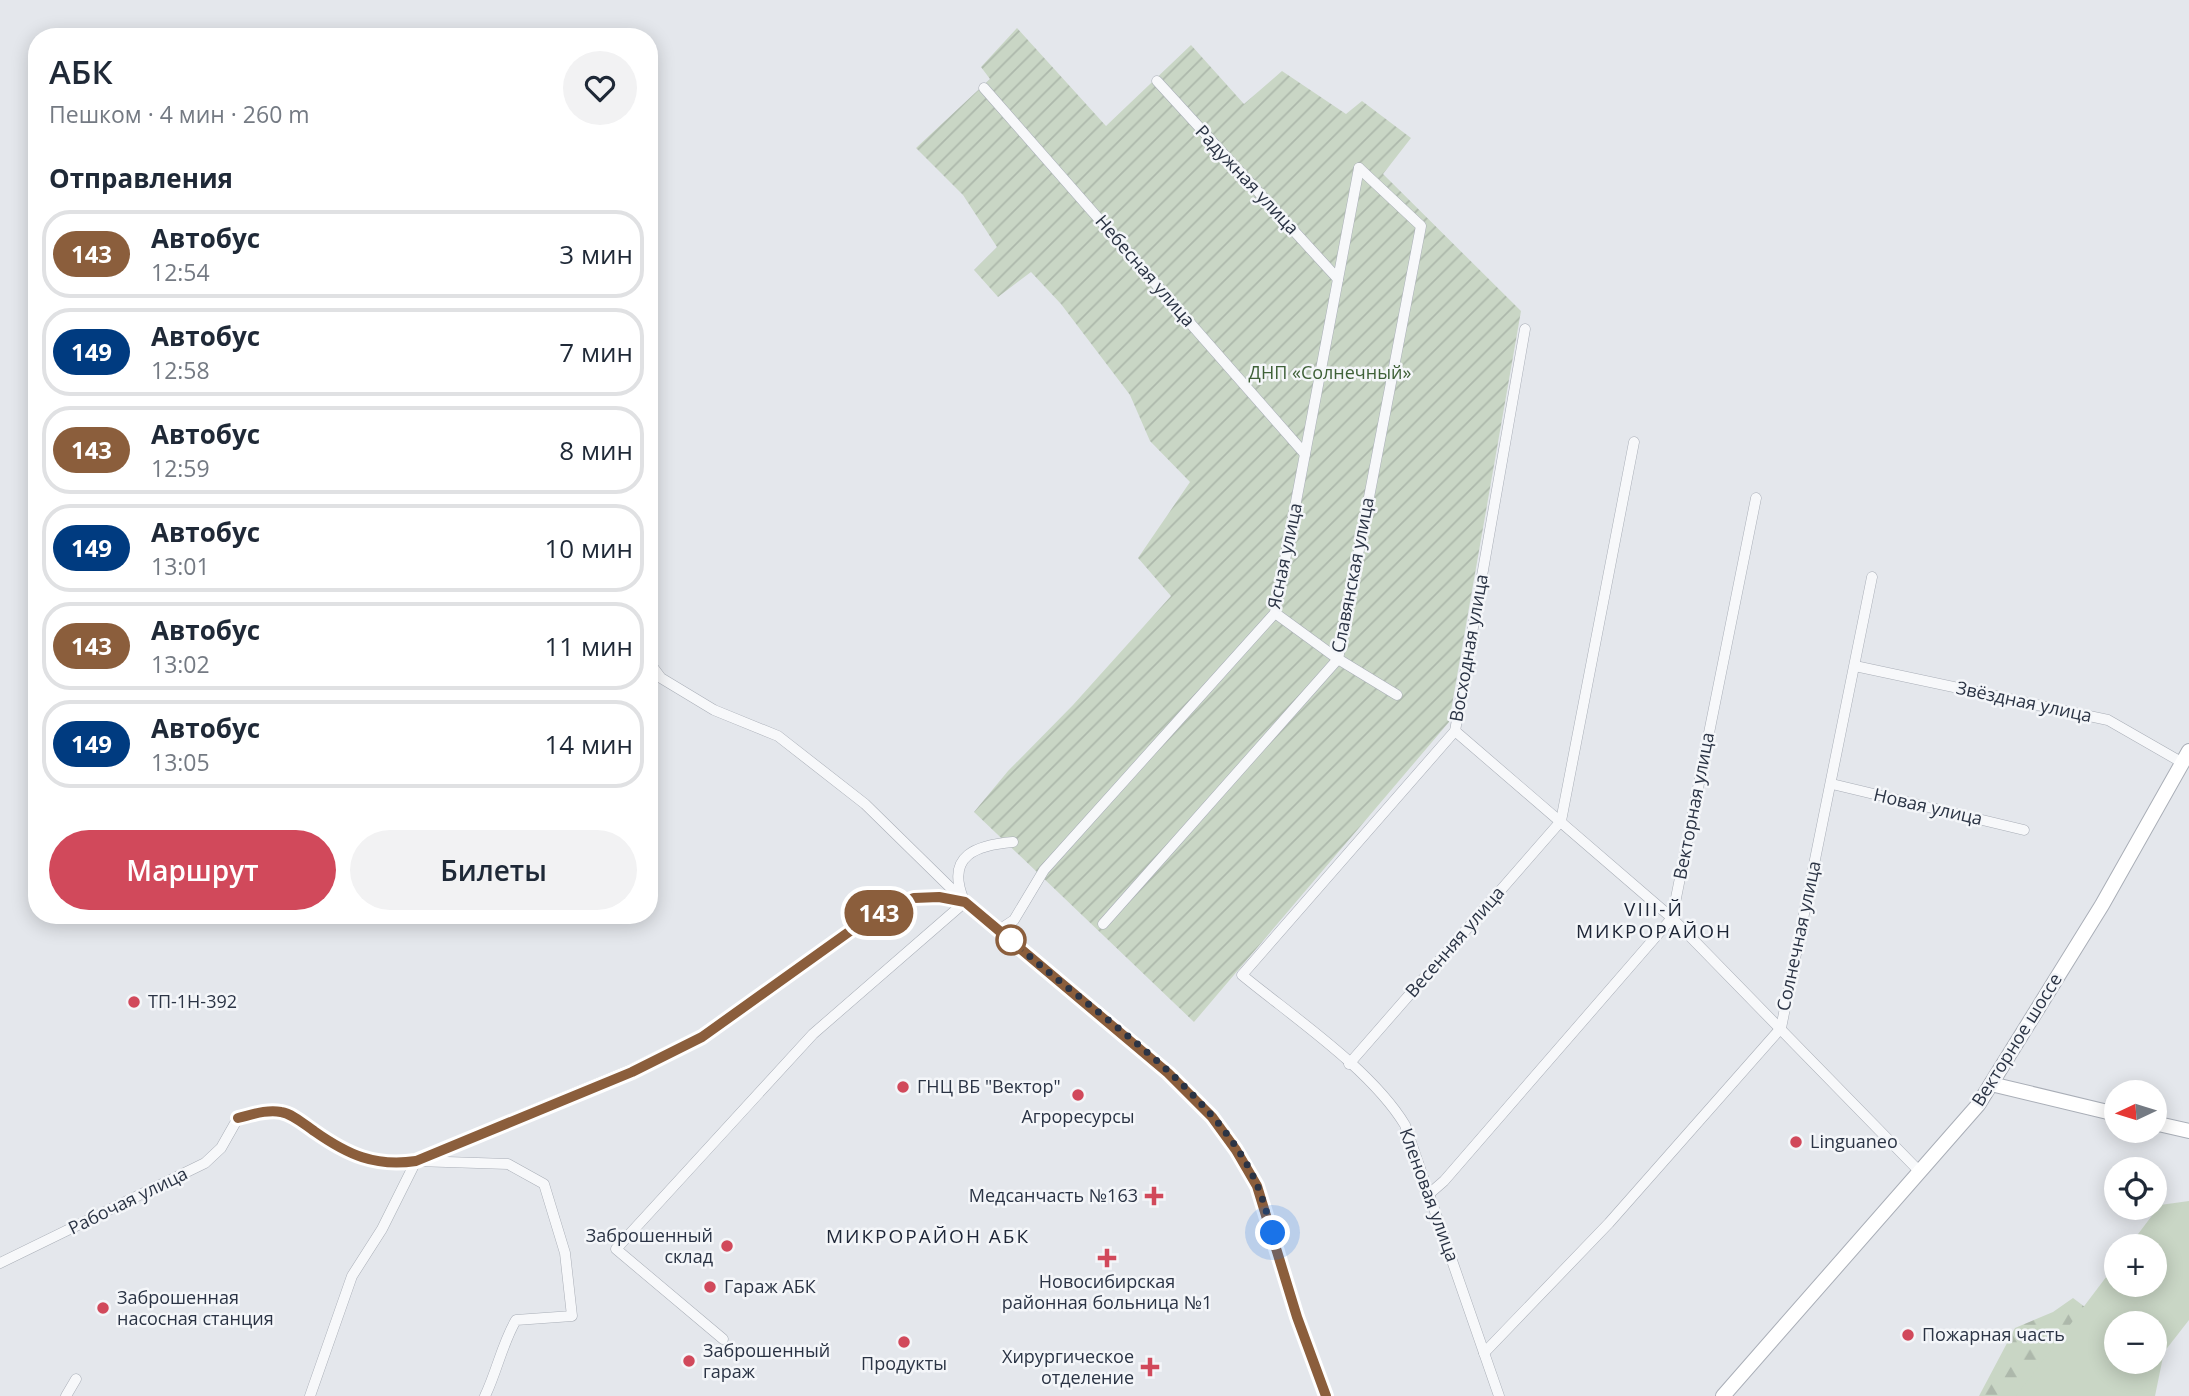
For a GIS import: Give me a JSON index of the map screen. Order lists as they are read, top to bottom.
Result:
{
  "streets": {
    "main road": ["Векторное шоссе"],
    "street": [
      "Радужная улица",
      "Небесная улица",
      "Ясная улица",
      "Славянская улица",
      "Восходная улица",
      "Звёздная улица",
      "Векторная улица",
      "Новая улица",
      "Солнечная улица",
      "Весенняя улица",
      "Кленовая улица",
      "Рабочая улица"
    ]
  },
  "crossings": [
    ["Радужная улица", "Ясная улица"],
    ["Небесная улица", "Ясная улица"],
    ["Ясная улица", "Славянская улица"],
    ["Восходная улица", "Кленовая улица"],
    ["Звёздная улица", "Солнечная улица"],
    ["Звёздная улица", "Векторное шоссе"],
    ["Векторная улица", "Кленовая улица"],
    ["Новая улица", "Солнечная улица"],
    ["Солнечная улица", "Кленовая улица"],
    ["Весенняя улица", "Кленовая улица"]
  ],
  "districts": ["VIII-Й МИКРОРАЙОН", "МИКРОРАЙОН АБК"],
  "parks": ["ДНП «Солнечный»"],
  "places": {
    "other": [
      "ТП-1Н-392",
      "ГНЦ ВБ \"Вектор\"",
      "Агроресурсы",
      "Linguaneo",
      "Заброшенный склад",
      "Гараж АБК",
      "Заброшенная насосная станция",
      "Пожарная часть",
      "Продукты",
      "Заброшенный гараж"
    ],
    "health": ["Медсанчасть №163", "Новосибирская районная больница №1", "Хирургическое отделение"]
  },
  "lines": ["bus line 143"],
  "north": "left",
  "page": {
    "on_map": "143",
    "heading": [
      ["АБК", "Пешком · 4 мин · 260 m"],
      "Отправления"
    ],
    "list": [
      {
        "mark": "143",
        "name": "Автобус",
        "note": "12:54",
        "value": "3 мин"
      },
      {
        "mark": "149",
        "name": "Автобус",
        "note": "12:58",
        "value": "7 мин"
      },
      {
        "mark": "143",
        "name": "Автобус",
        "note": "12:59",
        "value": "8 мин"
      },
      {
        "mark": "149",
        "name": "Автобус",
        "note": "13:01",
        "value": "10 мин"
      },
      {
        "mark": "143",
        "name": "Автобус",
        "note": "13:02",
        "value": "11 мин"
      },
      {
        "mark": "149",
        "name": "Автобус",
        "note": "13:05",
        "value": "14 мин"
      }
    ],
    "buttons": ["Маршрут", "Билеты"],
    "map_buttons": ["+", "−"]
  }
}
